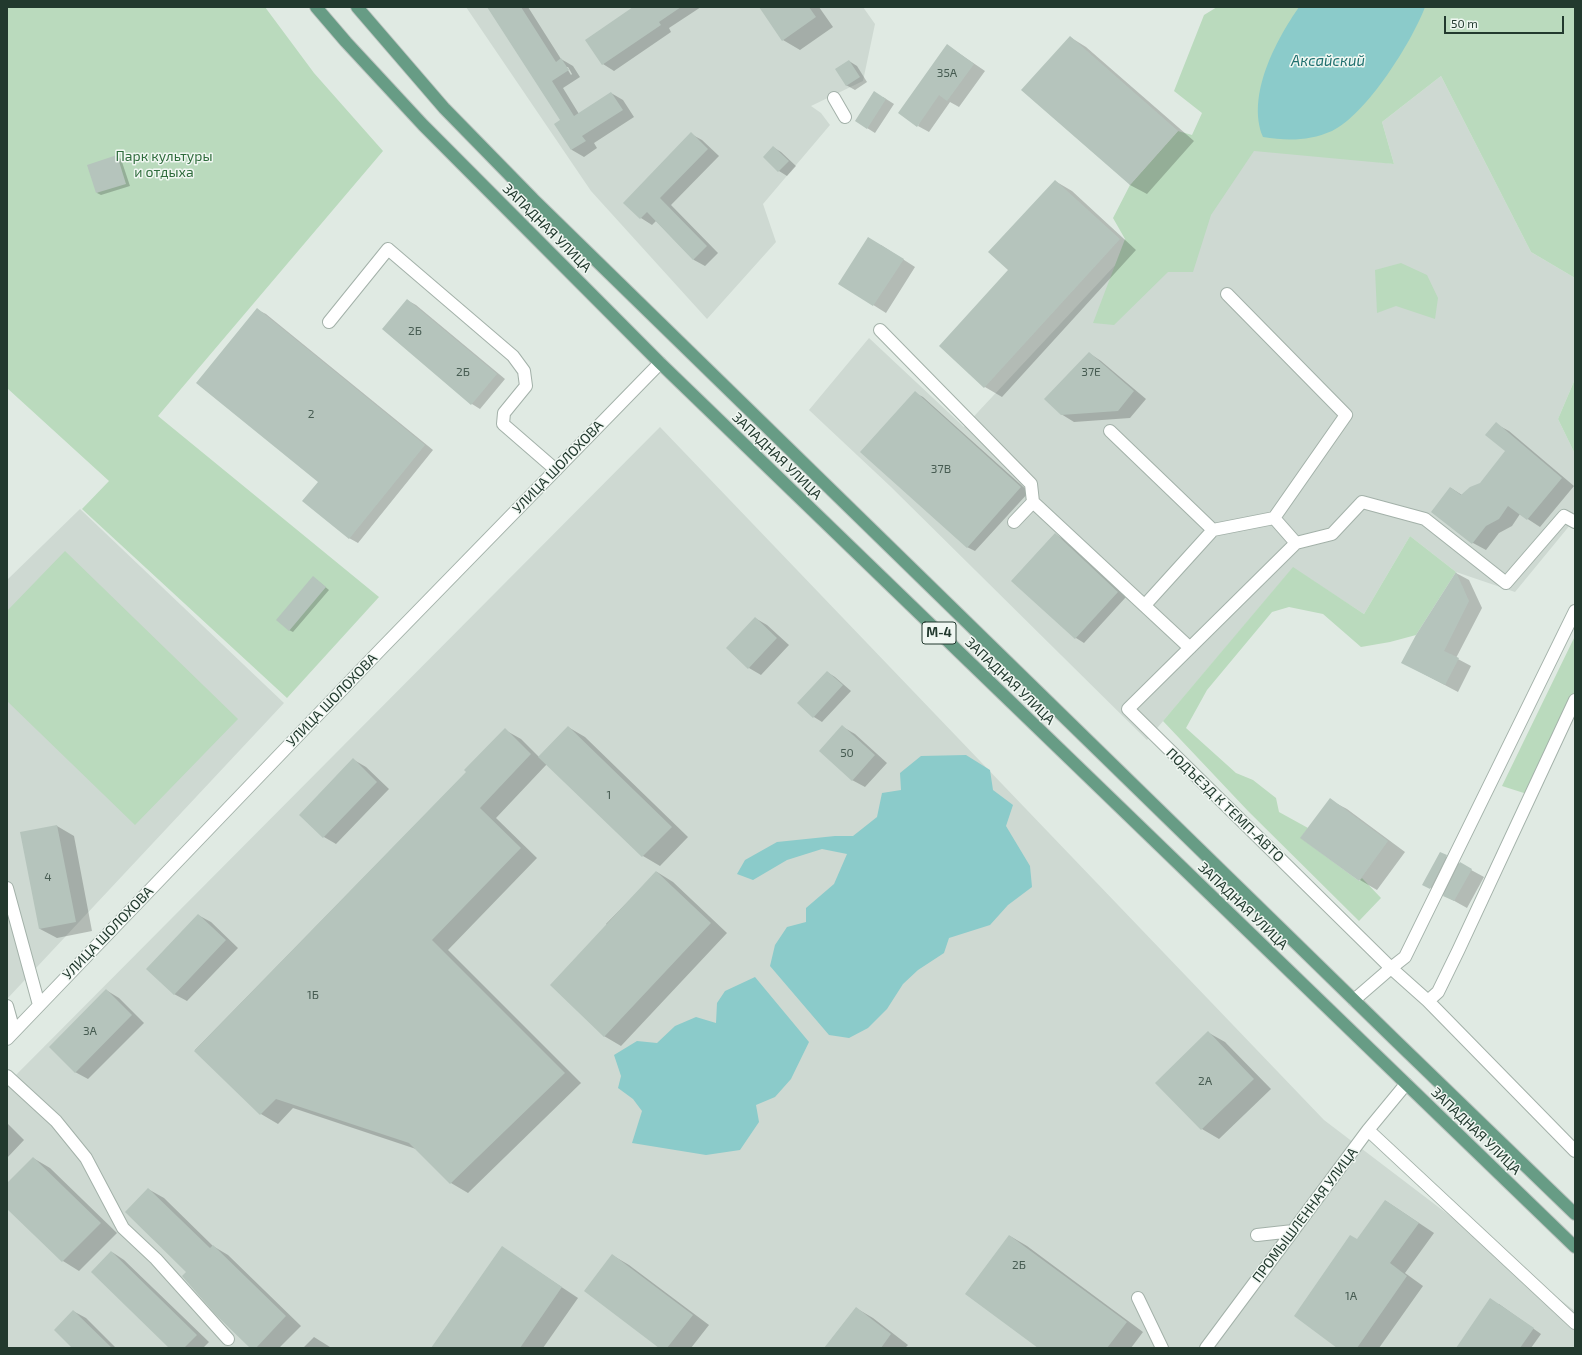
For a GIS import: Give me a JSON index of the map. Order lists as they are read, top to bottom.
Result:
{
  "streets": {
    "main road": ["ЗАПАДНАЯ УЛИЦА", "М-4"],
    "street": ["УЛИЦА ШОЛОХОВА", "ПОДЪЕЗД К ТЕМП-АВТО", "ПРОМЫШЛЕННАЯ УЛИЦА"]
  },
  "crossings": [
    ["ЗАПАДНАЯ УЛИЦА", "УЛИЦА ШОЛОХОВА"],
    ["ЗАПАДНАЯ УЛИЦА", "ПРОМЫШЛЕННАЯ УЛИЦА"]
  ],
  "water": ["Аксайский"],
  "parks": ["Парк культуры и отдыха"],
  "house_numbers": [
    "35А",
    "2Б",
    "2Б",
    "37Е",
    "2",
    "37В",
    "50",
    "1",
    "4",
    "1Б",
    "3А",
    "2А",
    "2Б",
    "1А"
  ],
  "scale_bar": "50 m"
}
